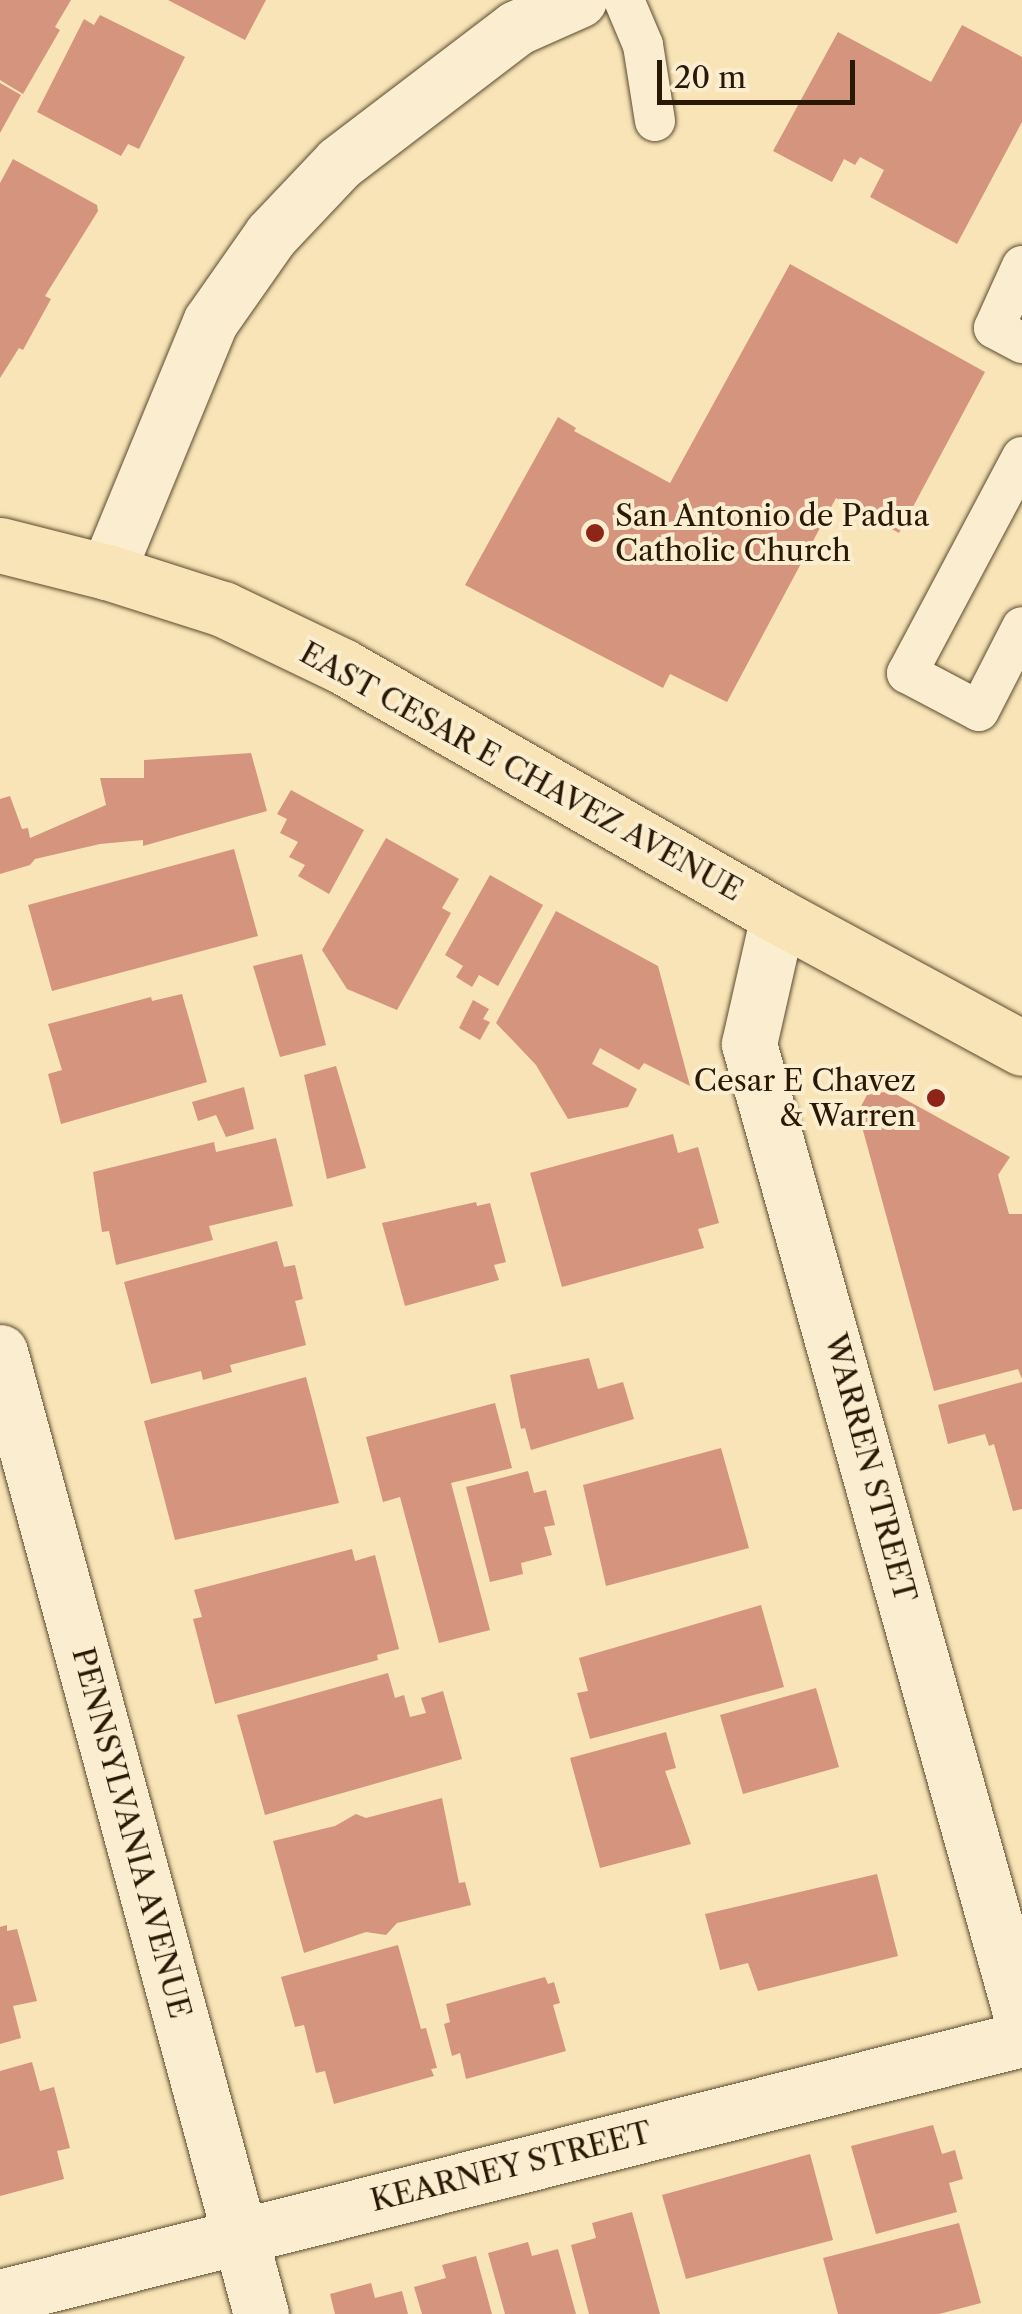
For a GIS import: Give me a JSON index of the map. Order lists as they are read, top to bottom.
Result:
{
  "streets": {
    "main road": ["EAST CESAR E CHAVEZ AVENUE"],
    "street": ["WARREN STREET", "PENNSYLVANIA AVENUE", "KEARNEY STREET"]
  },
  "crossings": [
    ["EAST CESAR E CHAVEZ AVENUE", "WARREN STREET"],
    ["PENNSYLVANIA AVENUE", "KEARNEY STREET"]
  ],
  "places": ["San Antonio de Padua Catholic Church", "Cesar E Chavez & Warren"],
  "scale_bar": "20 m"
}
